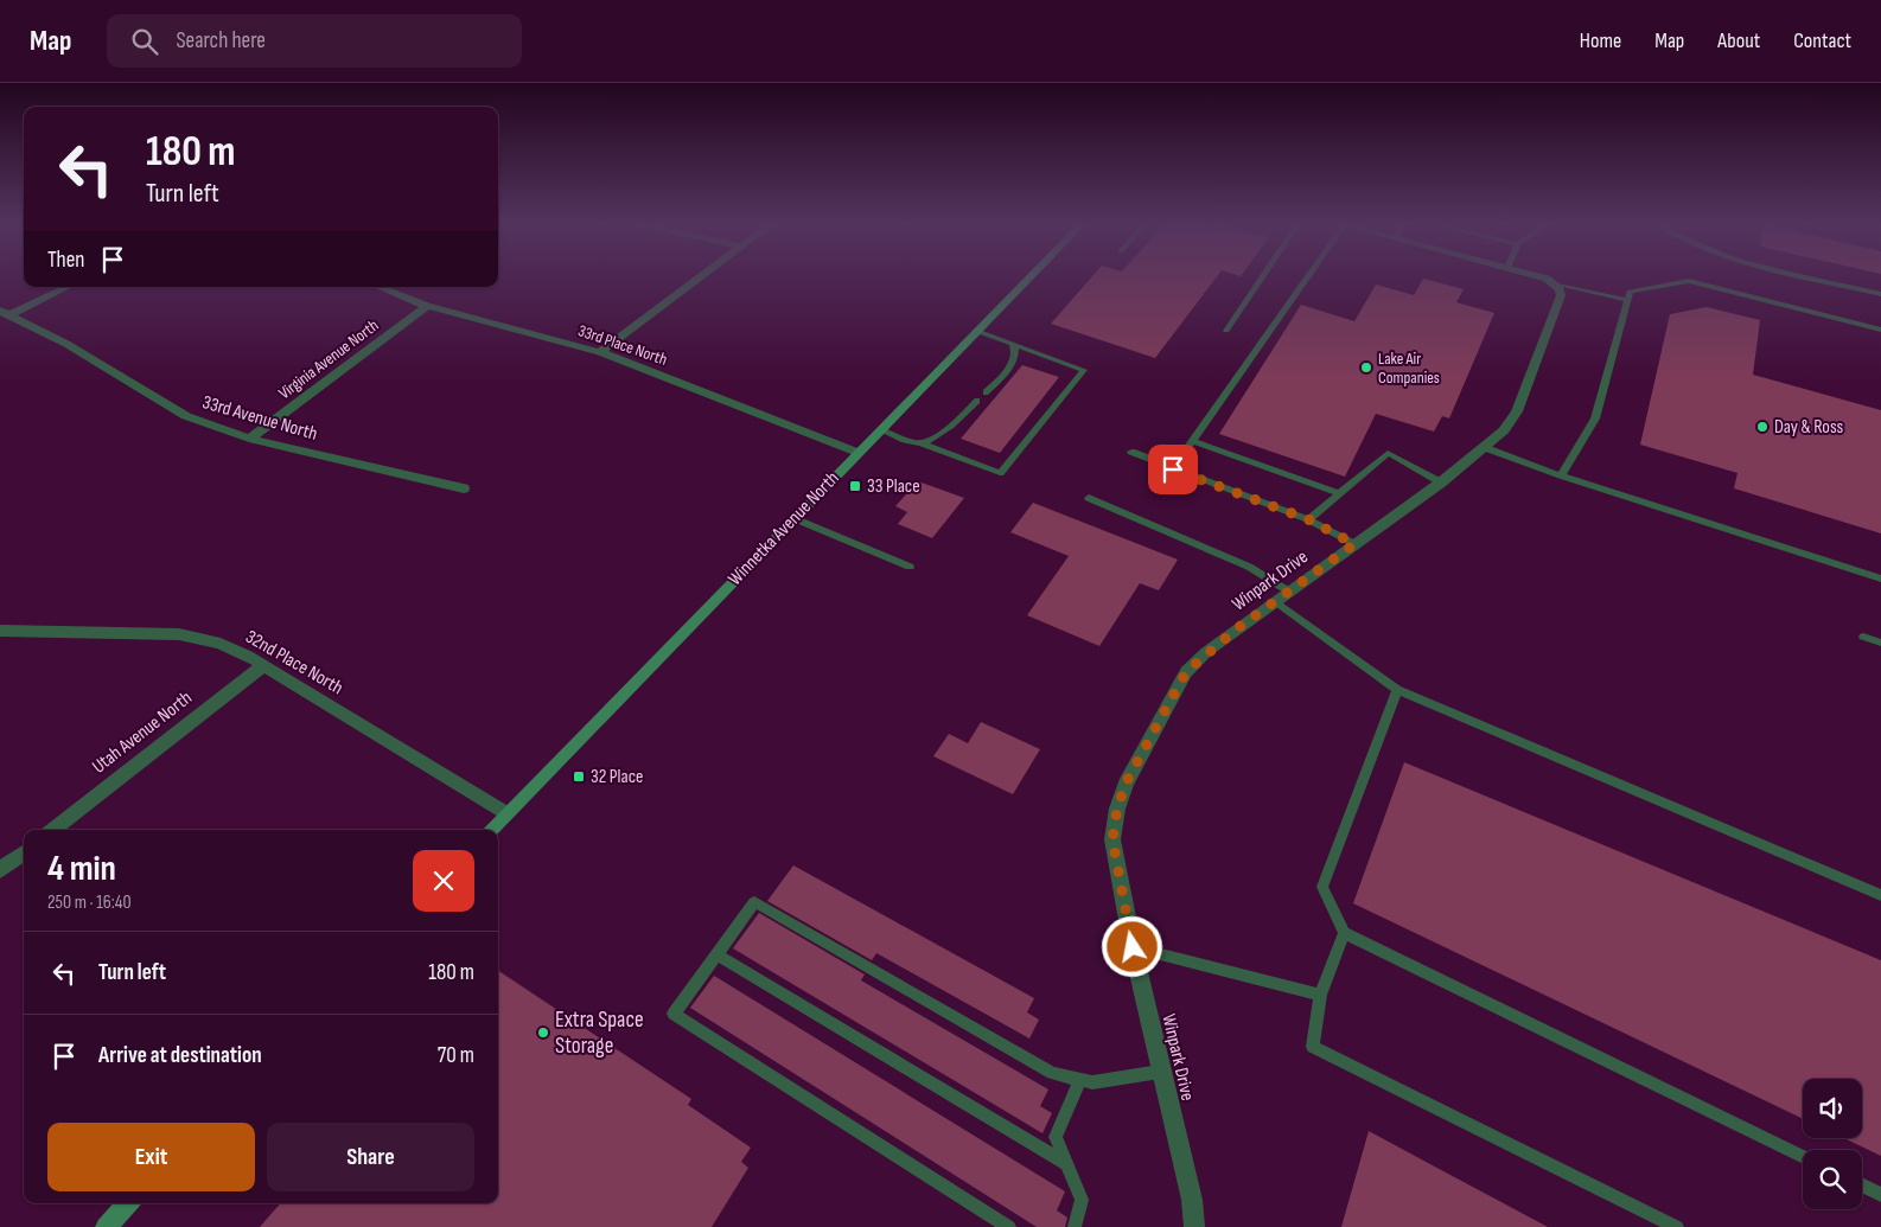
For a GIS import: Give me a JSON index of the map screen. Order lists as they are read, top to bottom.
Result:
{
  "streets": {
    "main road": ["Winnetka Avenue North"],
    "street": [
      "33rd Place North",
      "Virginia Avenue North",
      "33rd Avenue North",
      "Winpark Drive",
      "32nd Place North",
      "Utah Avenue North"
    ]
  },
  "crossings": [
    ["33rd Place North", "Virginia Avenue North"],
    ["33rd Place North", "Winnetka Avenue North"],
    ["Virginia Avenue North", "33rd Avenue North"],
    ["Winnetka Avenue North", "32nd Place North"],
    ["32nd Place North", "Utah Avenue North"]
  ],
  "places": {
    "other": ["Lake Air Companies", "Day & Ross", "Extra Space Storage"],
    "transit": ["33 Place", "32 Place"]
  },
  "page": {
    "header": "Map",
    "search": "Search here",
    "nav": [
      "Home",
      "Map",
      "About",
      "Contact"
    ],
    "turn": ["180 m", "Turn left"],
    "then": "Then",
    "heading": ["4 min", "250 m · 16:40"],
    "list": [
      {
        "name": "Turn left",
        "value": "180 m"
      },
      {
        "name": "Arrive at destination",
        "value": "70 m"
      }
    ],
    "buttons": ["Exit", "Share"]
  }
}
